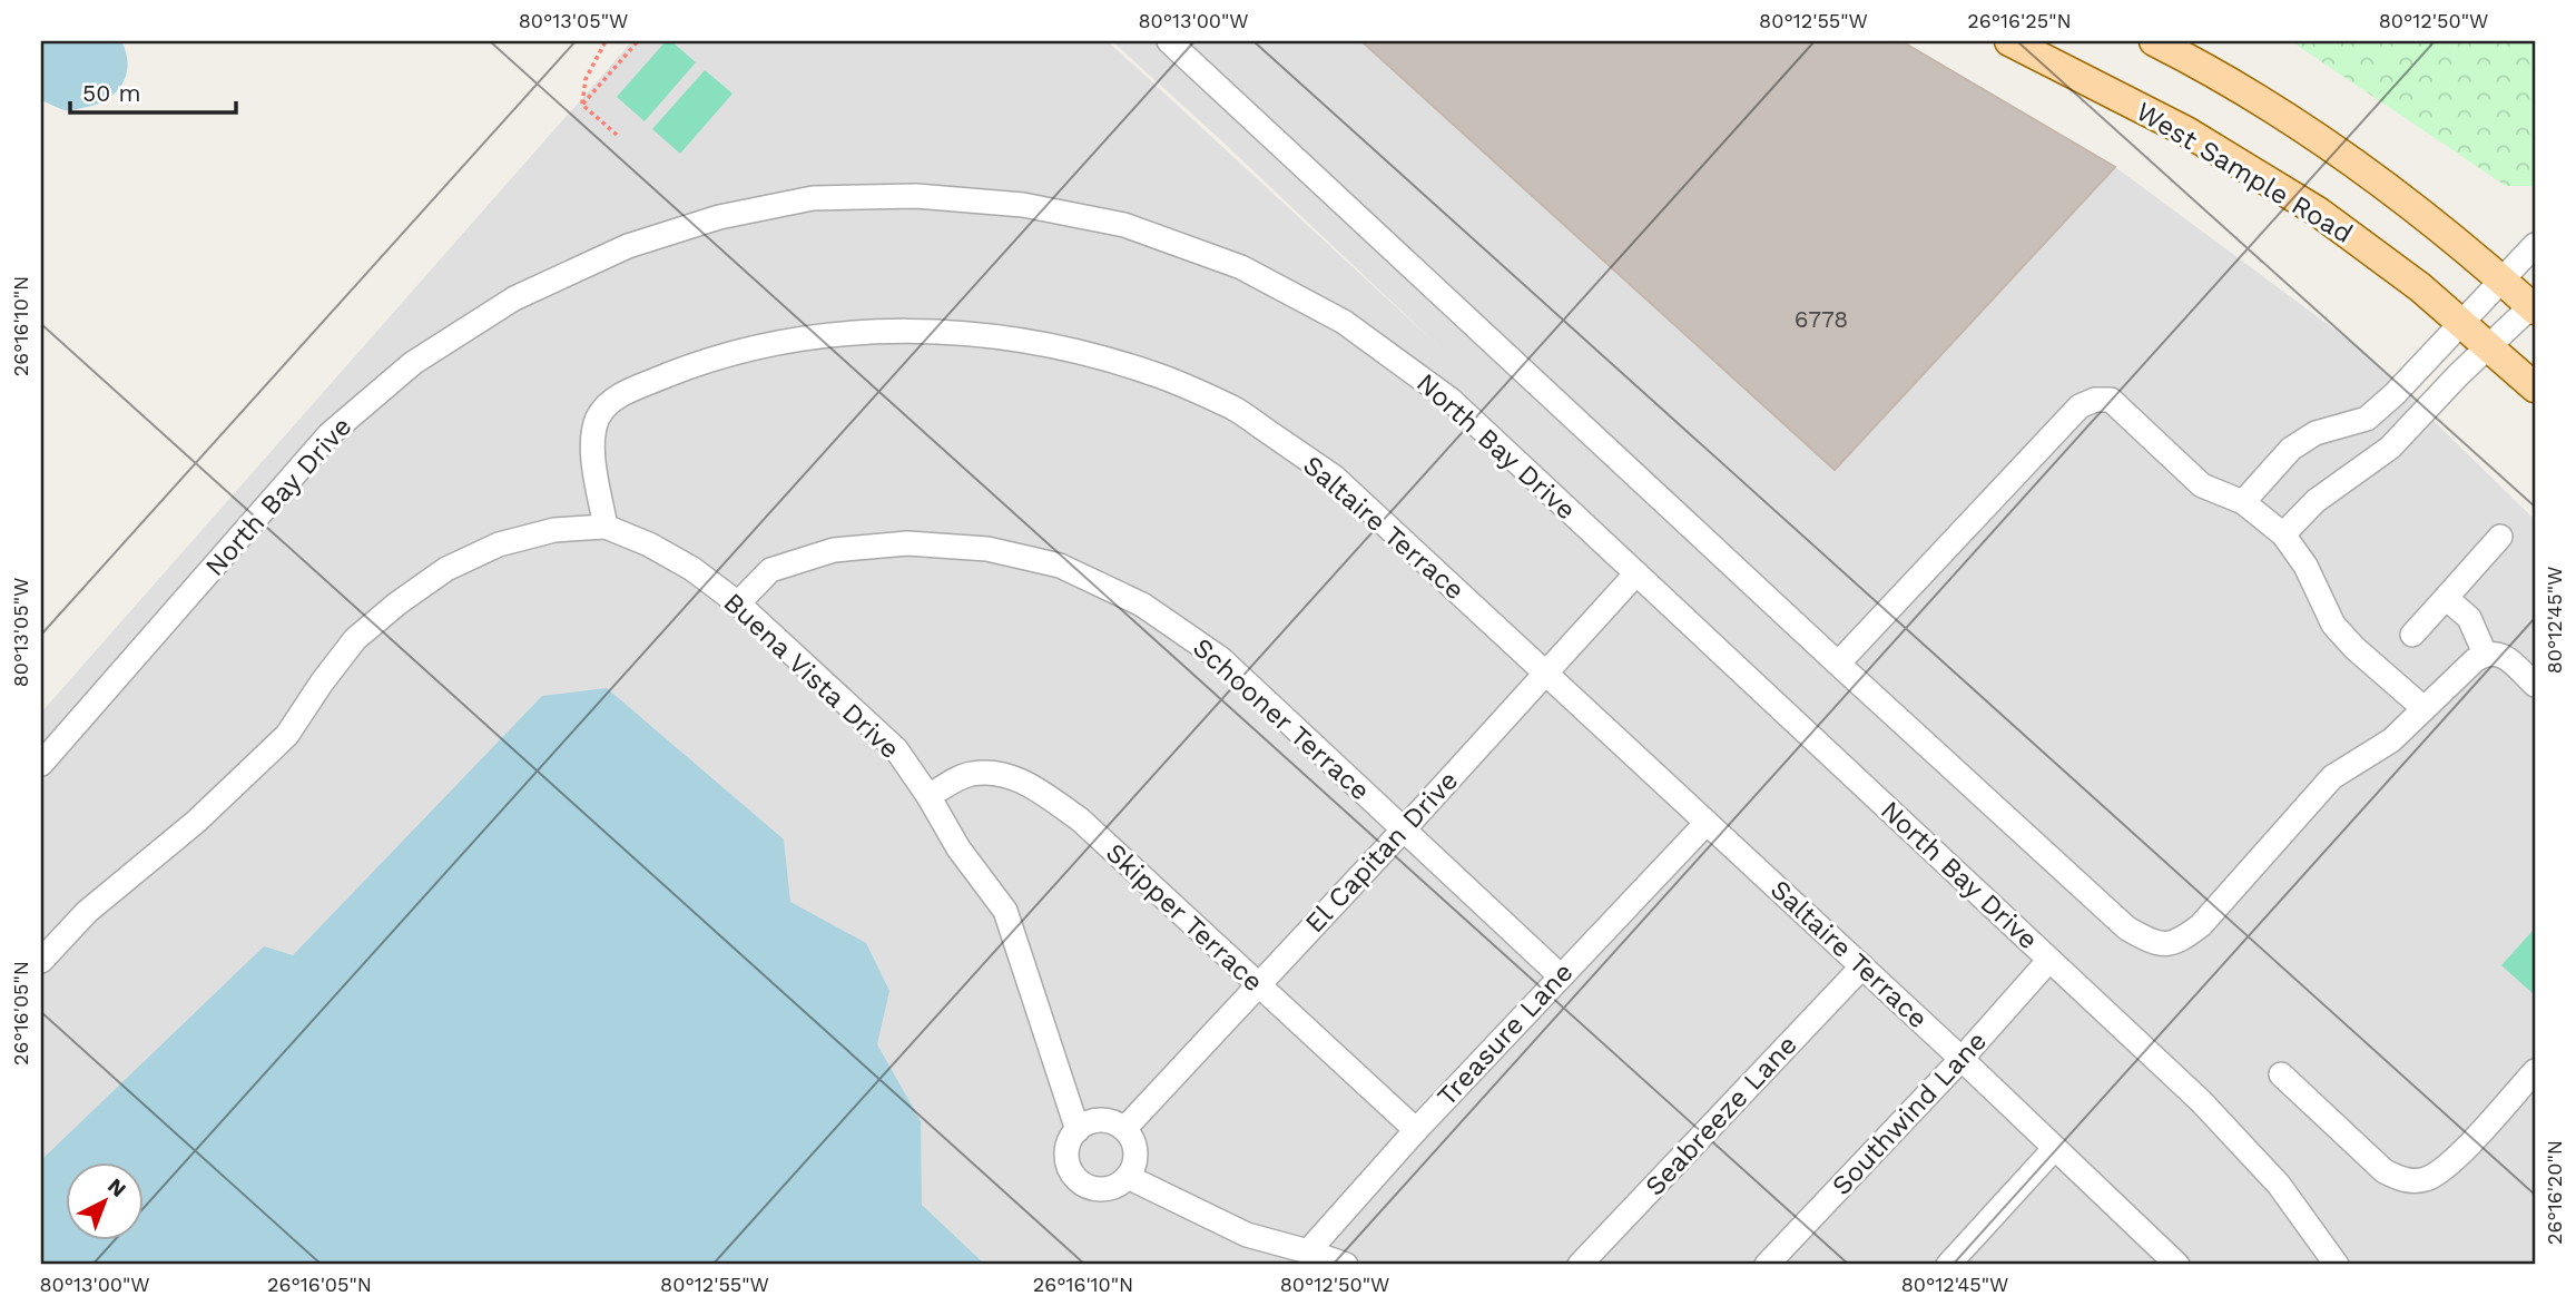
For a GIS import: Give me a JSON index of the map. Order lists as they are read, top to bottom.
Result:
{
  "streets": {
    "main road": ["West Sample Road"],
    "street": [
      "North Bay Drive",
      "Saltaire Terrace",
      "Buena Vista Drive",
      "Schooner Terrace",
      "El Capitan Drive",
      "Skipper Terrace",
      "Treasure Lane",
      "Southwind Lane",
      "Seabreeze Lane"
    ]
  },
  "crossings": [
    ["North Bay Drive", "El Capitan Drive"],
    ["North Bay Drive", "Southwind Lane"],
    ["Saltaire Terrace", "Buena Vista Drive"],
    ["Saltaire Terrace", "El Capitan Drive"],
    ["Saltaire Terrace", "Treasure Lane"],
    ["Saltaire Terrace", "Southwind Lane"],
    ["Saltaire Terrace", "Seabreeze Lane"],
    ["Buena Vista Drive", "Schooner Terrace"],
    ["Buena Vista Drive", "El Capitan Drive"],
    ["Buena Vista Drive", "Skipper Terrace"],
    ["Schooner Terrace", "El Capitan Drive"],
    ["Schooner Terrace", "Treasure Lane"],
    ["El Capitan Drive", "Skipper Terrace"],
    ["Skipper Terrace", "Treasure Lane"]
  ],
  "house_numbers": ["6778"],
  "scale_bar": "50 m",
  "north": "top right",
  "coordinates": [
    "80°13'05\"W",
    "80°13'00\"W",
    "80°12'55\"W",
    "26°16'25\"N",
    "80°12'50\"W",
    "26°16'10\"N",
    "80°12'45\"W",
    "26°16'05\"N",
    "26°16'20\"N"
  ]
}
